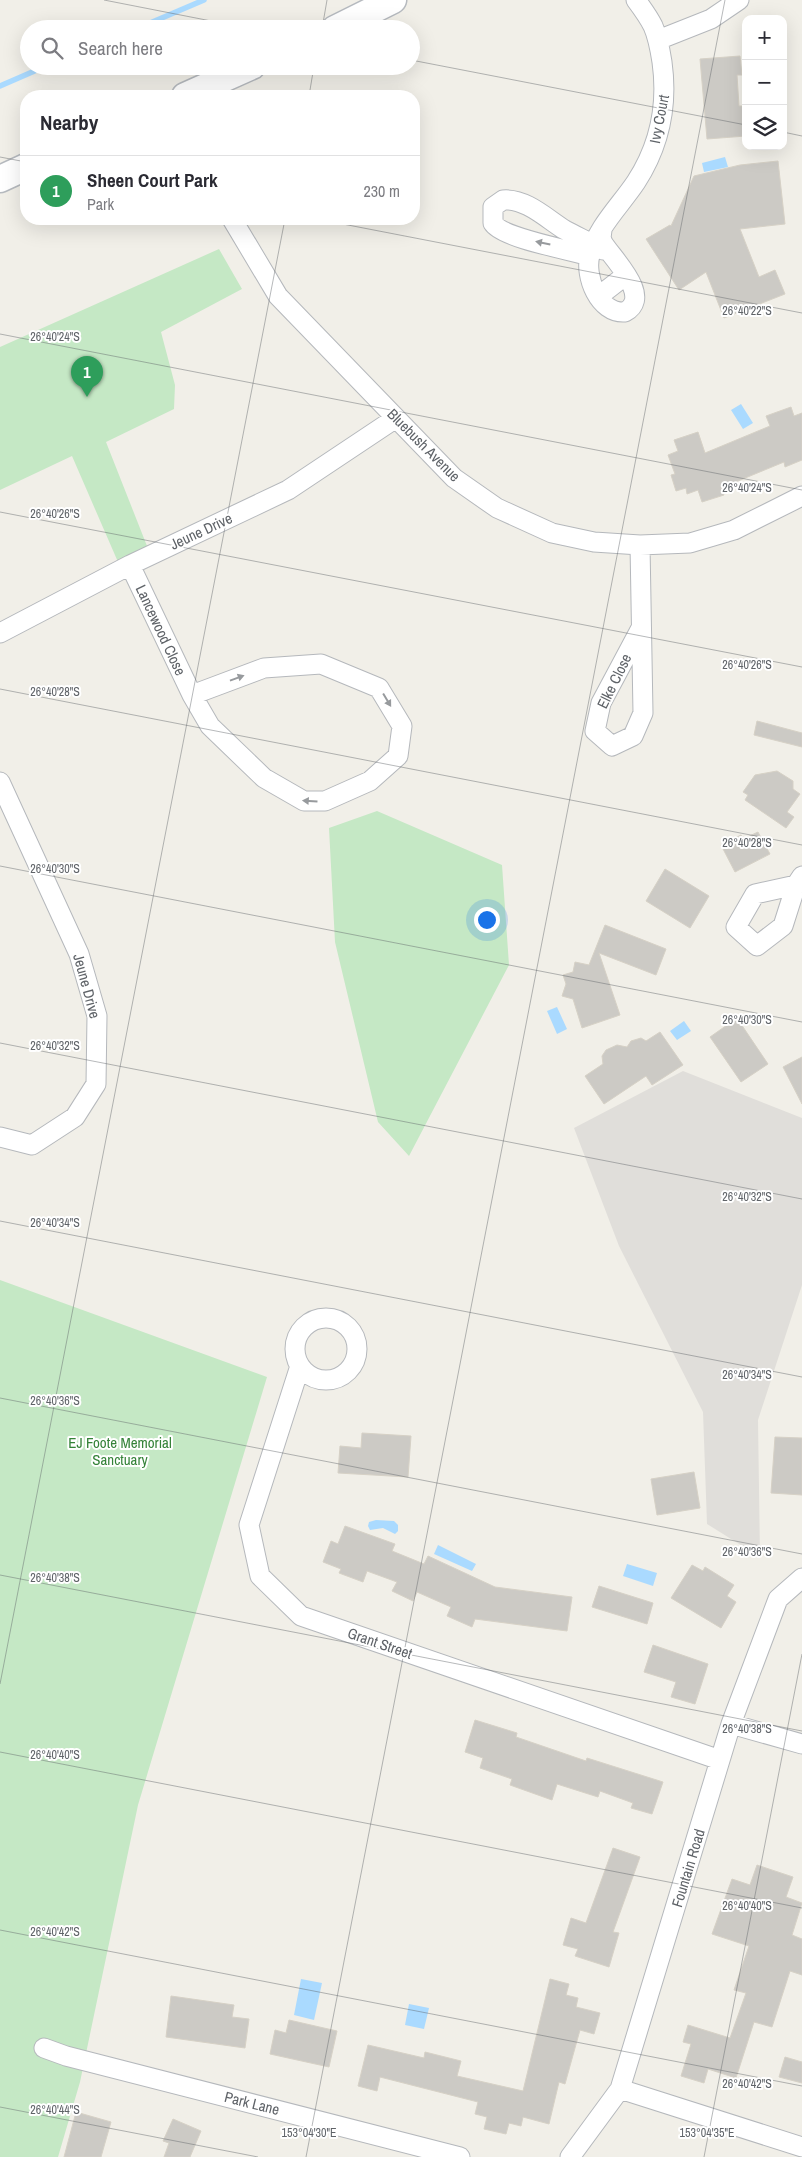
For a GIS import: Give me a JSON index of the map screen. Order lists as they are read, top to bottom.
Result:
{
  "streets": {
    "street": [
      "Ivy Court",
      "Bluebush Avenue",
      "Jeune Drive",
      "Lancewood Close",
      "Elke Close",
      "Grant Street",
      "Fountain Road",
      "Park Lane"
    ]
  },
  "crossings": [
    ["Bluebush Avenue", "Jeune Drive"],
    ["Bluebush Avenue", "Elke Close"],
    ["Jeune Drive", "Lancewood Close"],
    ["Grant Street", "Fountain Road"]
  ],
  "parks": ["EJ Foote Memorial Sanctuary"],
  "page": {
    "map_buttons": ["+", "−"],
    "search": "Search here",
    "heading": "Nearby",
    "list": [
      {
        "mark": "1",
        "name": "Sheen Court Park",
        "note": "Park",
        "value": "230 m"
      }
    ],
    "pins": "1"
  },
  "coordinates": [
    "26°40'22\"S",
    "26°40'24\"S",
    "26°40'26\"S",
    "26°40'28\"S",
    "26°40'30\"S",
    "26°40'32\"S",
    "26°40'34\"S",
    "26°40'36\"S",
    "26°40'38\"S",
    "26°40'40\"S",
    "26°40'42\"S",
    "26°40'44\"S",
    "153°04'30\"E",
    "153°04'35\"E"
  ]
}
